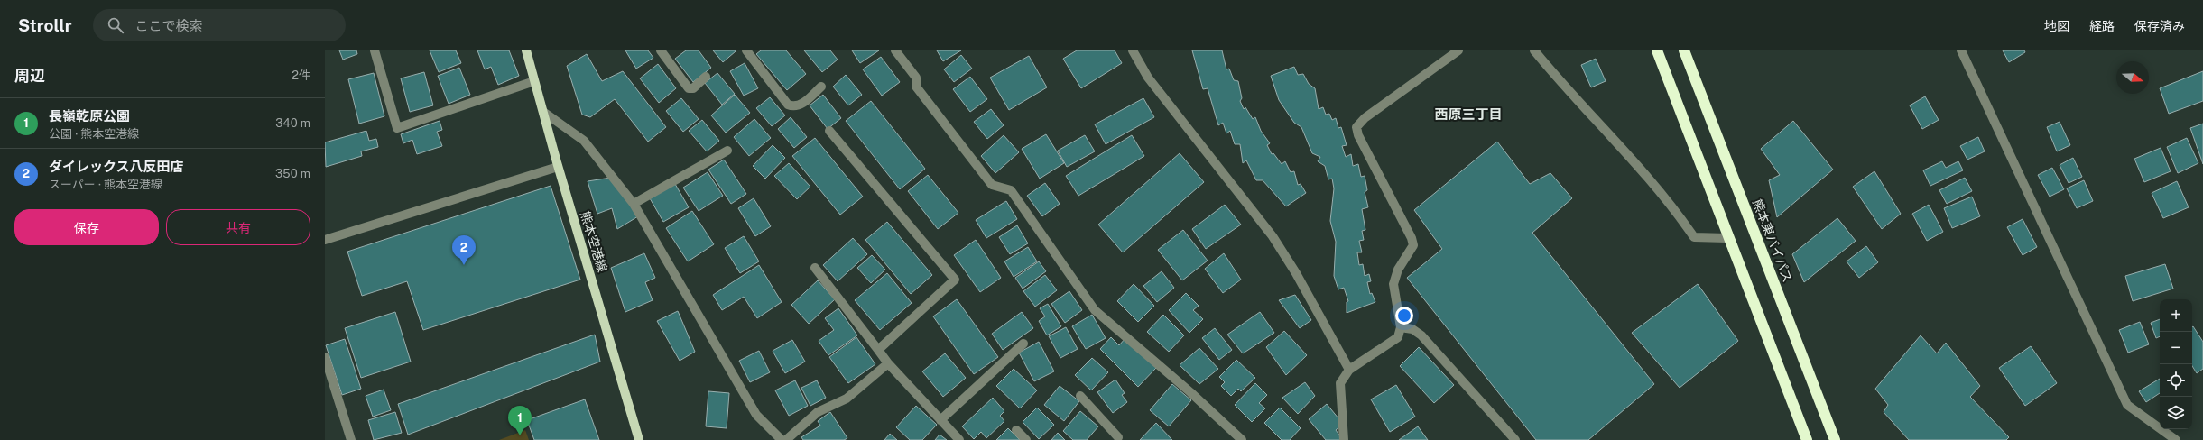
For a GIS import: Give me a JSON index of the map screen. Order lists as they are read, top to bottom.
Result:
{
  "streets": {
    "highway": ["熊本東バイパス"],
    "main road": ["熊本空港線"]
  },
  "districts": ["西原三丁目"],
  "north": "right",
  "page": {
    "header": "Strollr",
    "search": "ここで検索",
    "nav": ["地図", "経路", "保存済み"],
    "heading": ["周辺", "2件"],
    "list": [
      {
        "mark": "1",
        "name": "長嶺乾原公園",
        "note": "公園 · 熊本空港線",
        "value": "340 m"
      },
      {
        "mark": "2",
        "name": "ダイレックス八反田店",
        "note": "スーパー · 熊本空港線",
        "value": "350 m"
      }
    ],
    "buttons": ["保存", "共有"],
    "pins": ["2", "1"],
    "map_buttons": ["+", "−"]
  }
}
